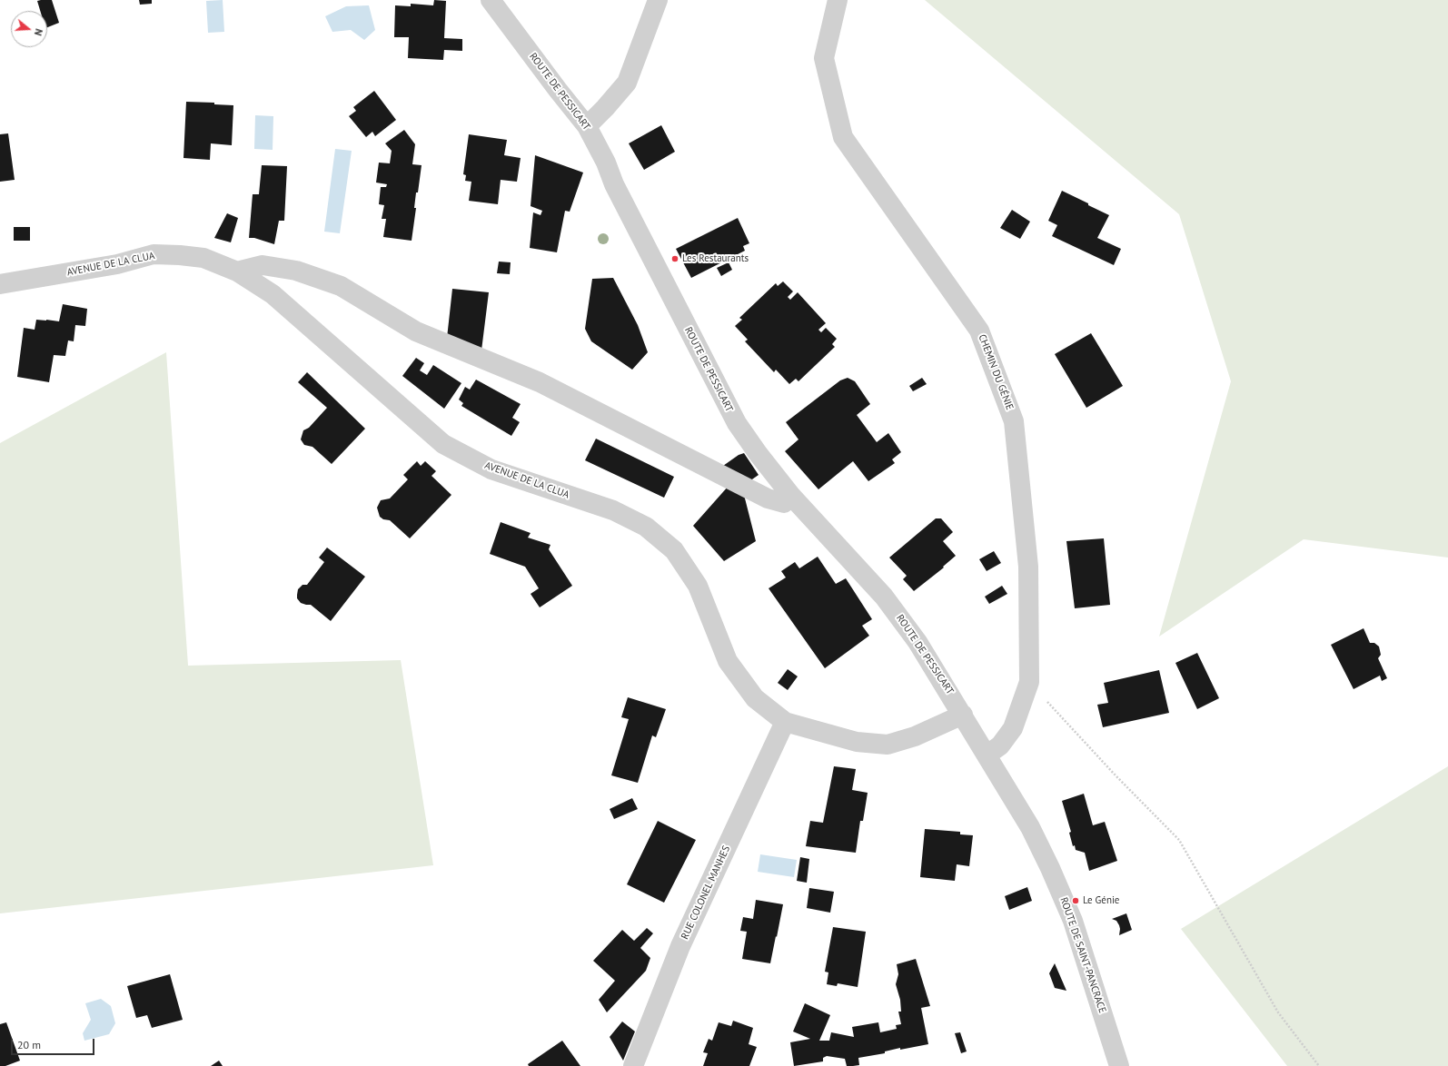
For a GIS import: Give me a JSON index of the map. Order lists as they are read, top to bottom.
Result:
{
  "streets": {
    "street": [
      "ROUTE DE PESSICART",
      "AVENUE DE LA CLUA",
      "CHEMIN DU GÉNIE",
      "RUE COLONEL MANHES",
      "ROUTE DE SAINT-PANCRACE"
    ]
  },
  "crossings": [
    ["ROUTE DE PESSICART", "AVENUE DE LA CLUA"],
    ["ROUTE DE PESSICART", "ROUTE DE SAINT-PANCRACE"],
    ["AVENUE DE LA CLUA", "RUE COLONEL MANHES"],
    ["AVENUE DE LA CLUA", "ROUTE DE SAINT-PANCRACE"],
    ["CHEMIN DU GÉNIE", "ROUTE DE SAINT-PANCRACE"]
  ],
  "places": ["Les Restaurants", "Le Génie"],
  "scale_bar": "20 m",
  "north": "right"
}
